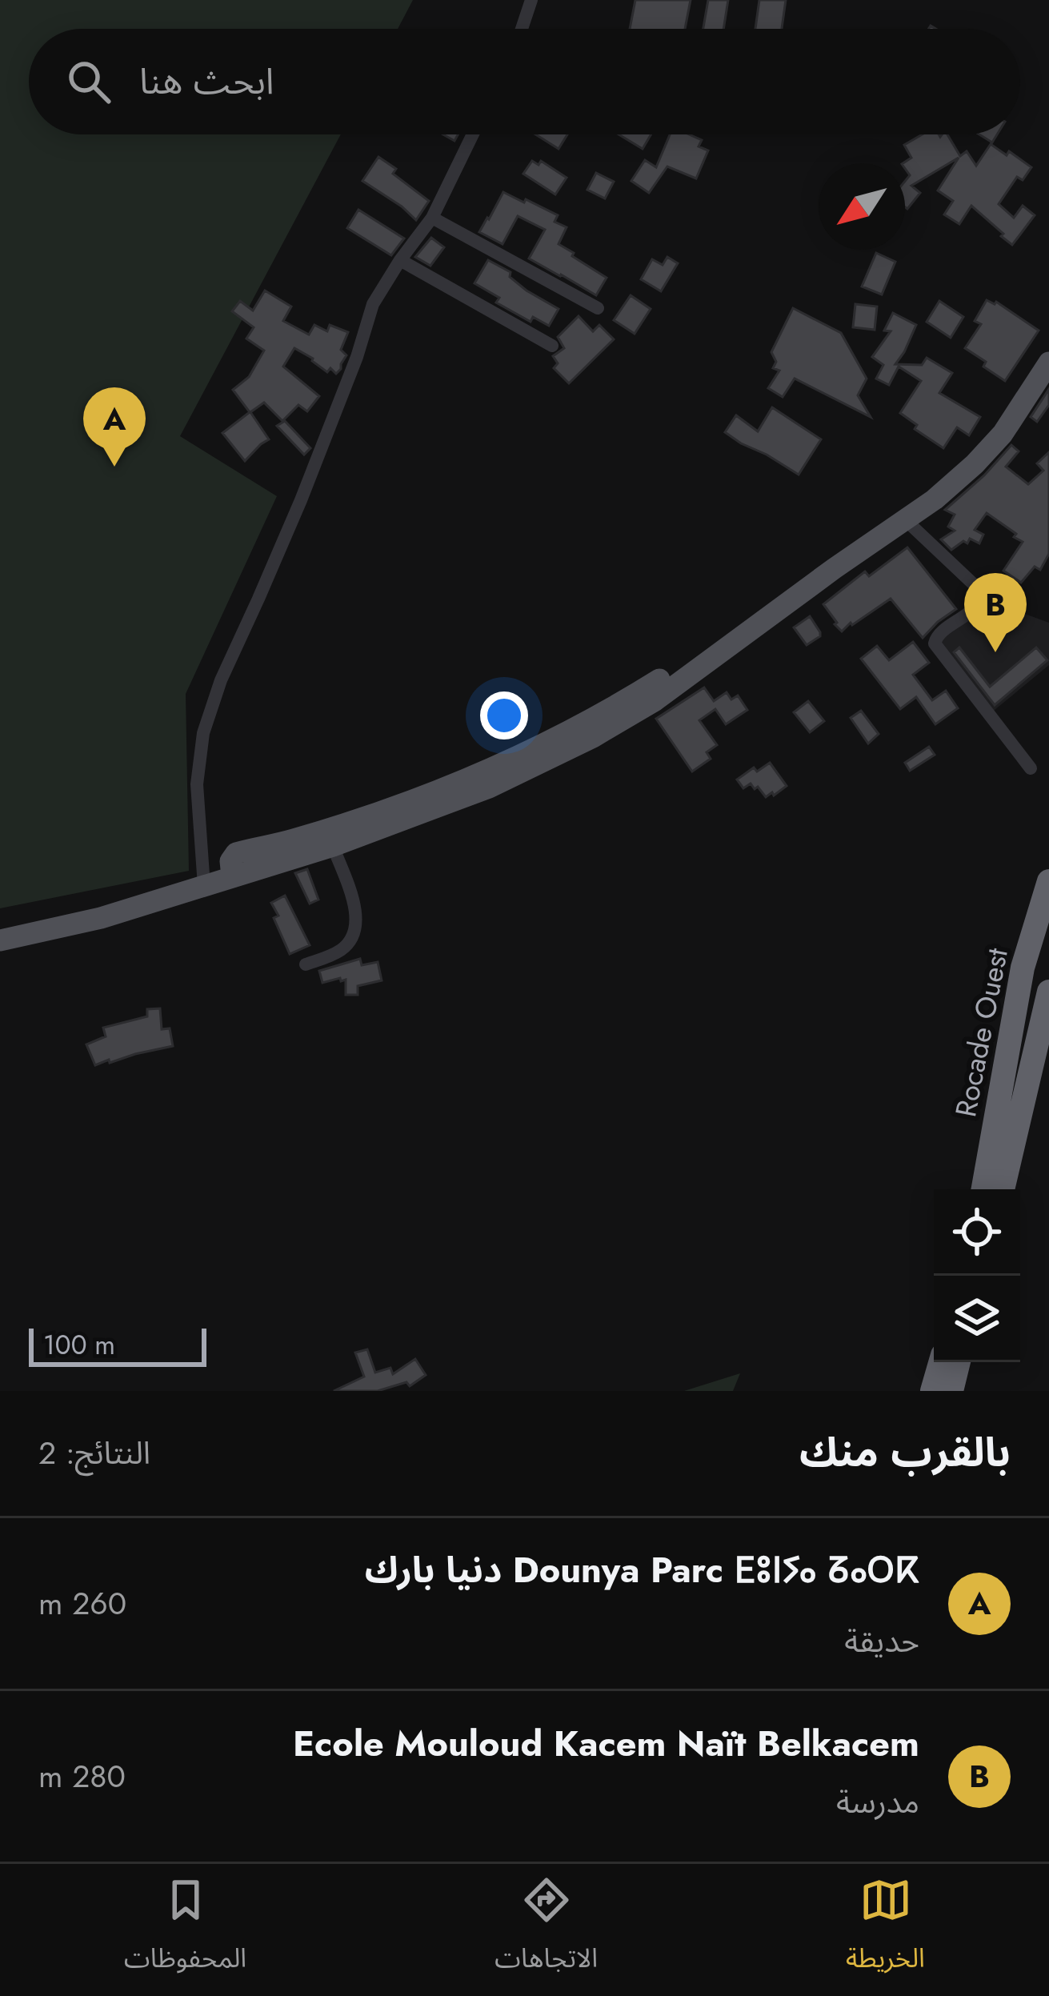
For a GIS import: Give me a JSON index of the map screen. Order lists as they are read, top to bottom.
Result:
{
  "streets": {
    "highway": ["Rocade Ouest"]
  },
  "scale_bar": "100 m",
  "north": "bottom left",
  "page": {
    "search": "ابحث هنا",
    "pins": ["A", "B"],
    "scale": "100 m",
    "heading": ["بالقرب منك", "النتائج: 2"],
    "list": [
      {
        "mark": "A",
        "name": "Dounya Parc ⴹⵓⵏⵢⴰ ⵒⴰⵔⴽ دنيا بارك",
        "note": "حديقة",
        "value": "260 m"
      },
      {
        "mark": "B",
        "name": "Ecole Mouloud Kacem Naït Belkacem",
        "note": "مدرسة",
        "value": "280 m"
      }
    ],
    "nav": ["الخريطة", "الاتجاهات", "المحفوظات"]
  }
}
